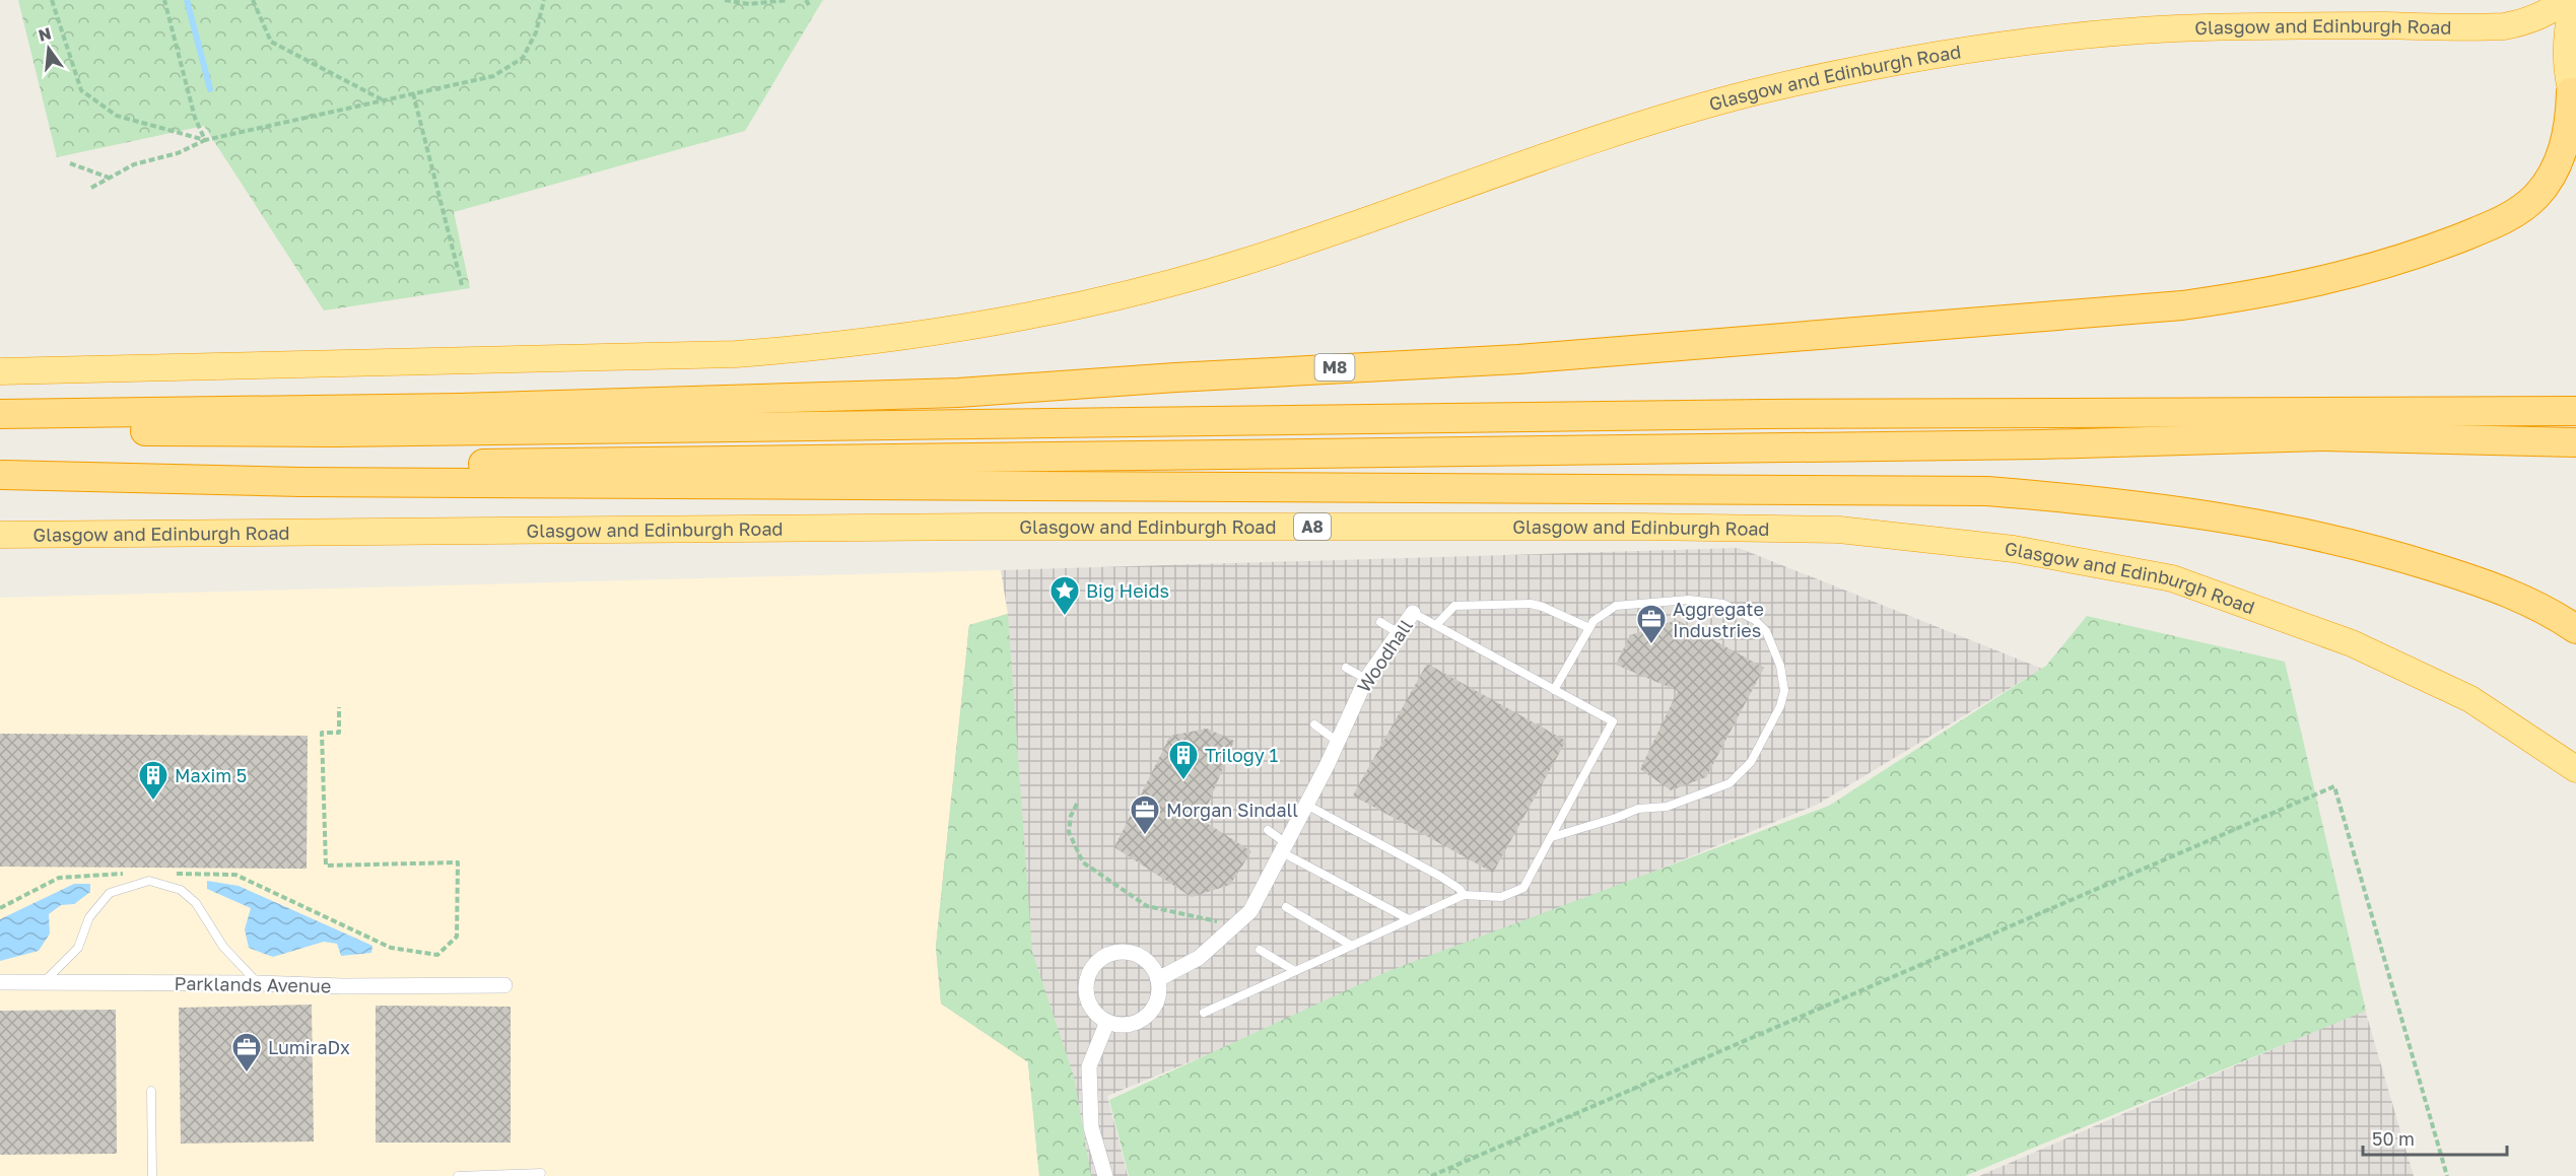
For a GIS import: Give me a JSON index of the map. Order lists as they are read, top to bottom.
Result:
{
  "streets": {
    "highway": ["Glasgow and Edinburgh Road", "M8", "A8"],
    "street": ["Woodhall", "Parklands Avenue"]
  },
  "places": {
    "place": ["Big Heids"],
    "office": ["Aggregate Industries", "Morgan Sindall", "LumiraDx"],
    "building": ["Trilogy 1", "Maxim 5"]
  },
  "scale_bar": "50 m",
  "north": "top"
}
